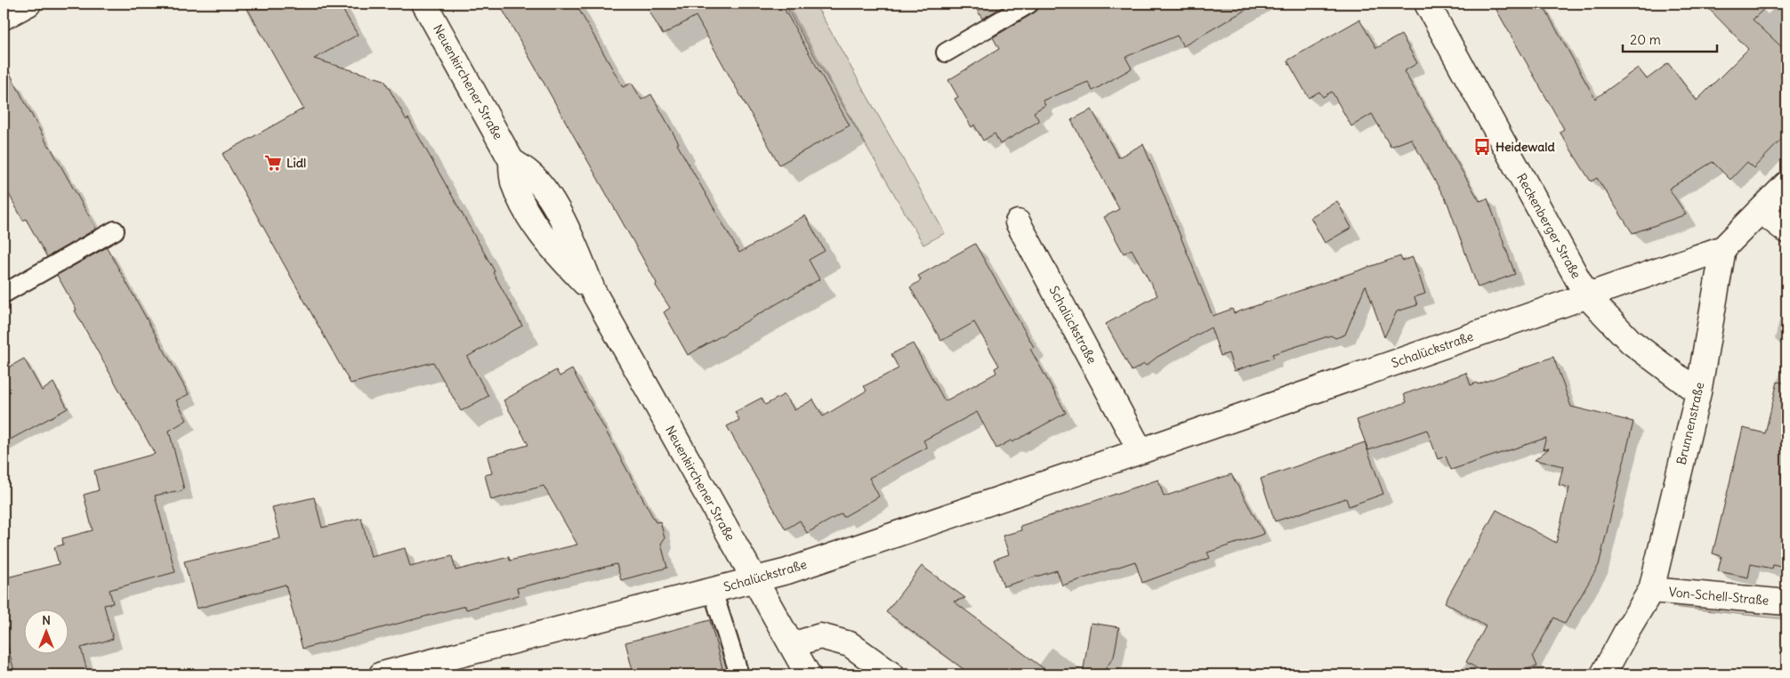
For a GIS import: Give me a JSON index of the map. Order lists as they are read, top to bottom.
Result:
{
  "streets": {
    "street": [
      "Neuenkirchener Straße",
      "Reckenberger Straße",
      "Schalückstraße",
      "Brunnenstraße",
      "Von-Schell-Straße"
    ]
  },
  "crossings": [
    ["Neuenkirchener Straße", "Schalückstraße"],
    ["Reckenberger Straße", "Schalückstraße"],
    ["Reckenberger Straße", "Brunnenstraße"],
    ["Schalückstraße", "Brunnenstraße"],
    ["Brunnenstraße", "Von-Schell-Straße"]
  ],
  "places": {
    "bus stop": ["Heidewald"],
    "supermarket": ["Lidl"]
  },
  "scale_bar": "20 m",
  "north": "top"
}
